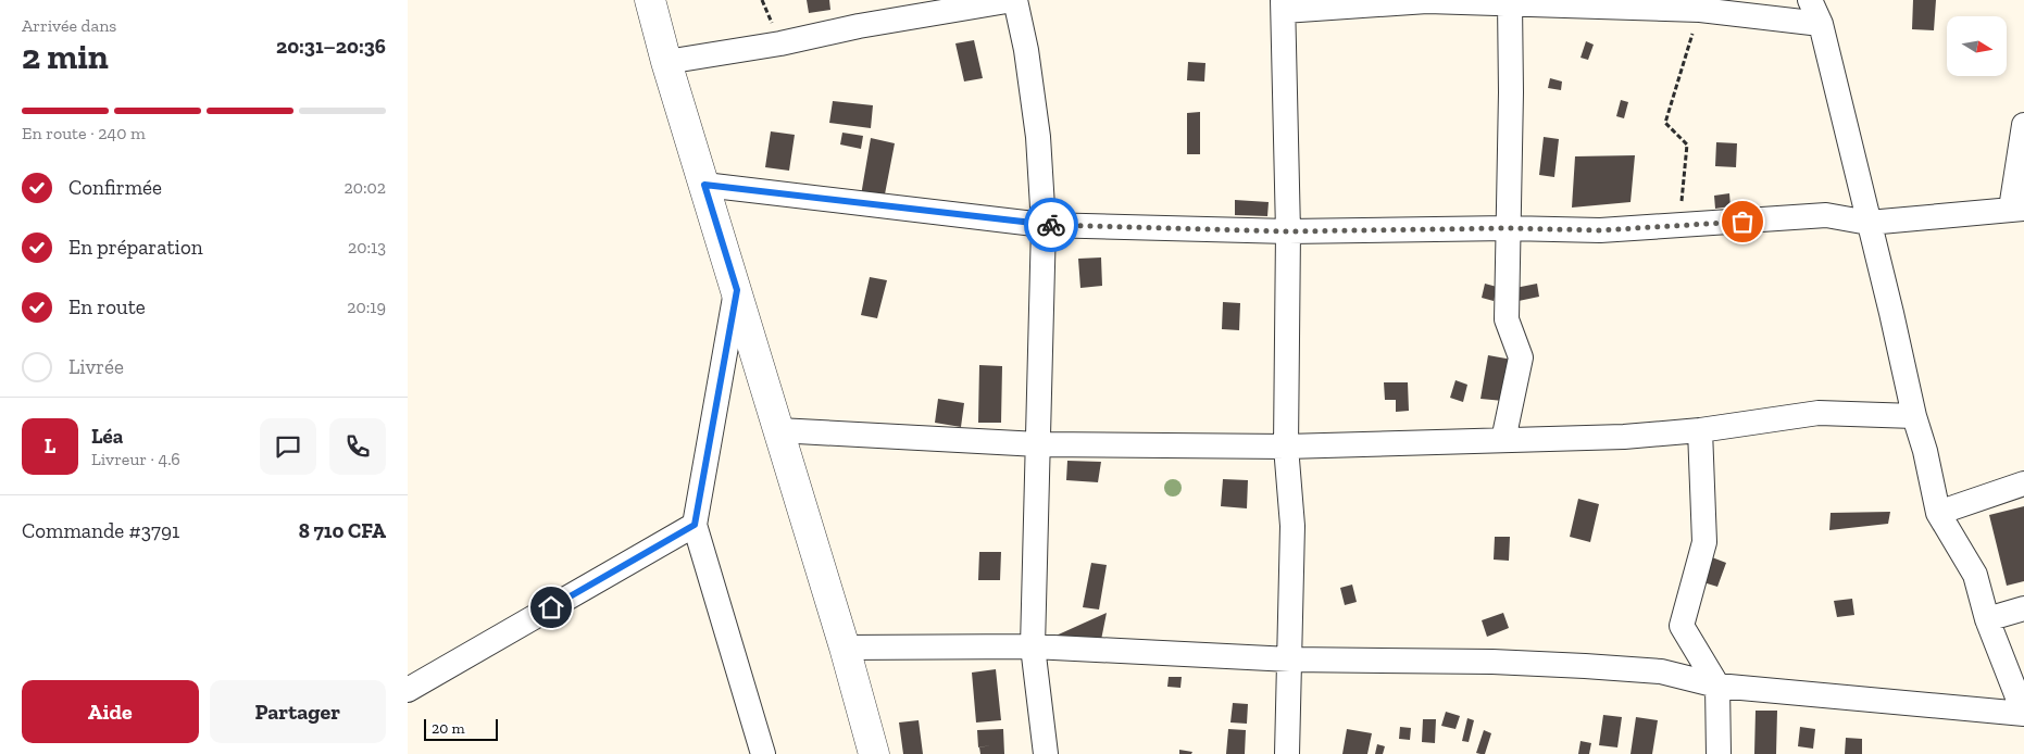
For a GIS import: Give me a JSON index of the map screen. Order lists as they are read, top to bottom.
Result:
{
  "scale_bar": "20 m",
  "north": "right",
  "page": {
    "heading": ["2 min", "Arrivée dans", "20:31–20:36"],
    "panel": [
      "Léa",
      "Livreur · 4.6",
      "Commande #3791",
      "8 710 CFA"
    ],
    "bar": "En route · 240 m",
    "list": [
      ["Confirmée", "20:02"],
      ["En préparation", "20:13"],
      ["En route", "20:19"],
      "Livrée"
    ],
    "round": "L",
    "buttons": ["Aide", "Partager"],
    "scale": "20 m"
  }
}
